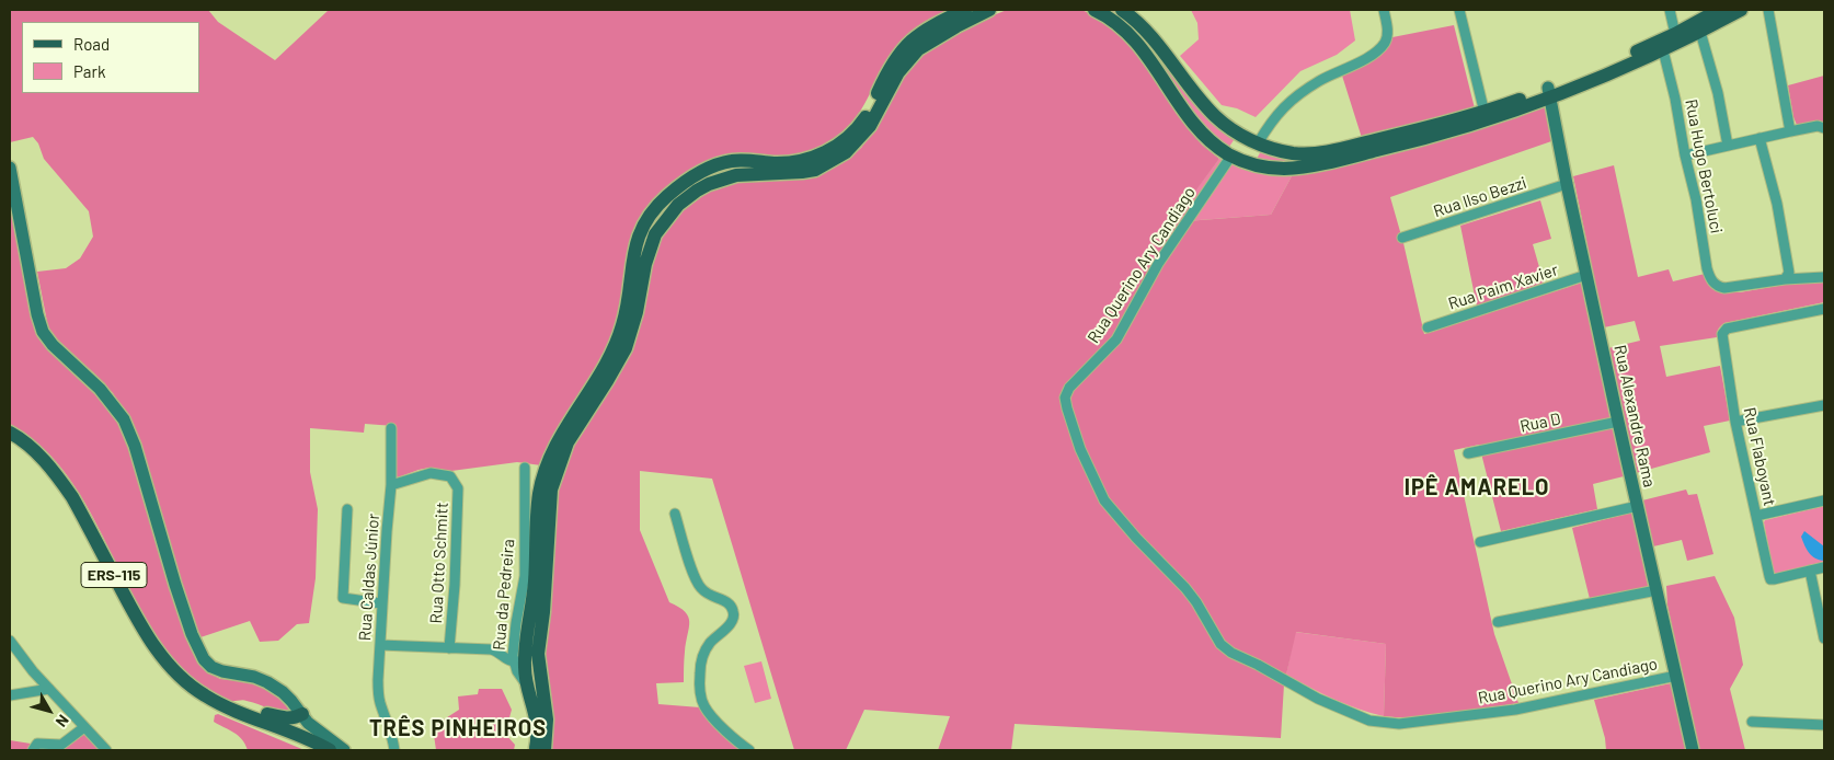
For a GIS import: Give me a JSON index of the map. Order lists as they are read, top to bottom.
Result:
{
  "streets": {
    "main road": ["Rua Alexandre Rama", "ERS-115"],
    "street": [
      "Rua Hugo Bertoluci",
      "Rua Ilso Bezzi",
      "Rua Querino Ary Candiago",
      "Rua Paim Xavier",
      "Rua D",
      "Rua Flaboyant",
      "Rua Otto Schmitt",
      "Rua Caldas Júnior",
      "Rua da Pedreira"
    ]
  },
  "crossings": [
    ["Rua Ilso Bezzi", "Rua Alexandre Rama"],
    ["Rua Querino Ary Candiago", "Rua Alexandre Rama"],
    ["Rua Paim Xavier", "Rua Alexandre Rama"],
    ["Rua Alexandre Rama", "Rua D"],
    ["Rua Otto Schmitt", "Rua Caldas Júnior"]
  ],
  "districts": ["IPÊ AMARELO", "TRÊS PINHEIROS"],
  "legend": ["Road", "Park"],
  "north": "bottom right"
}
